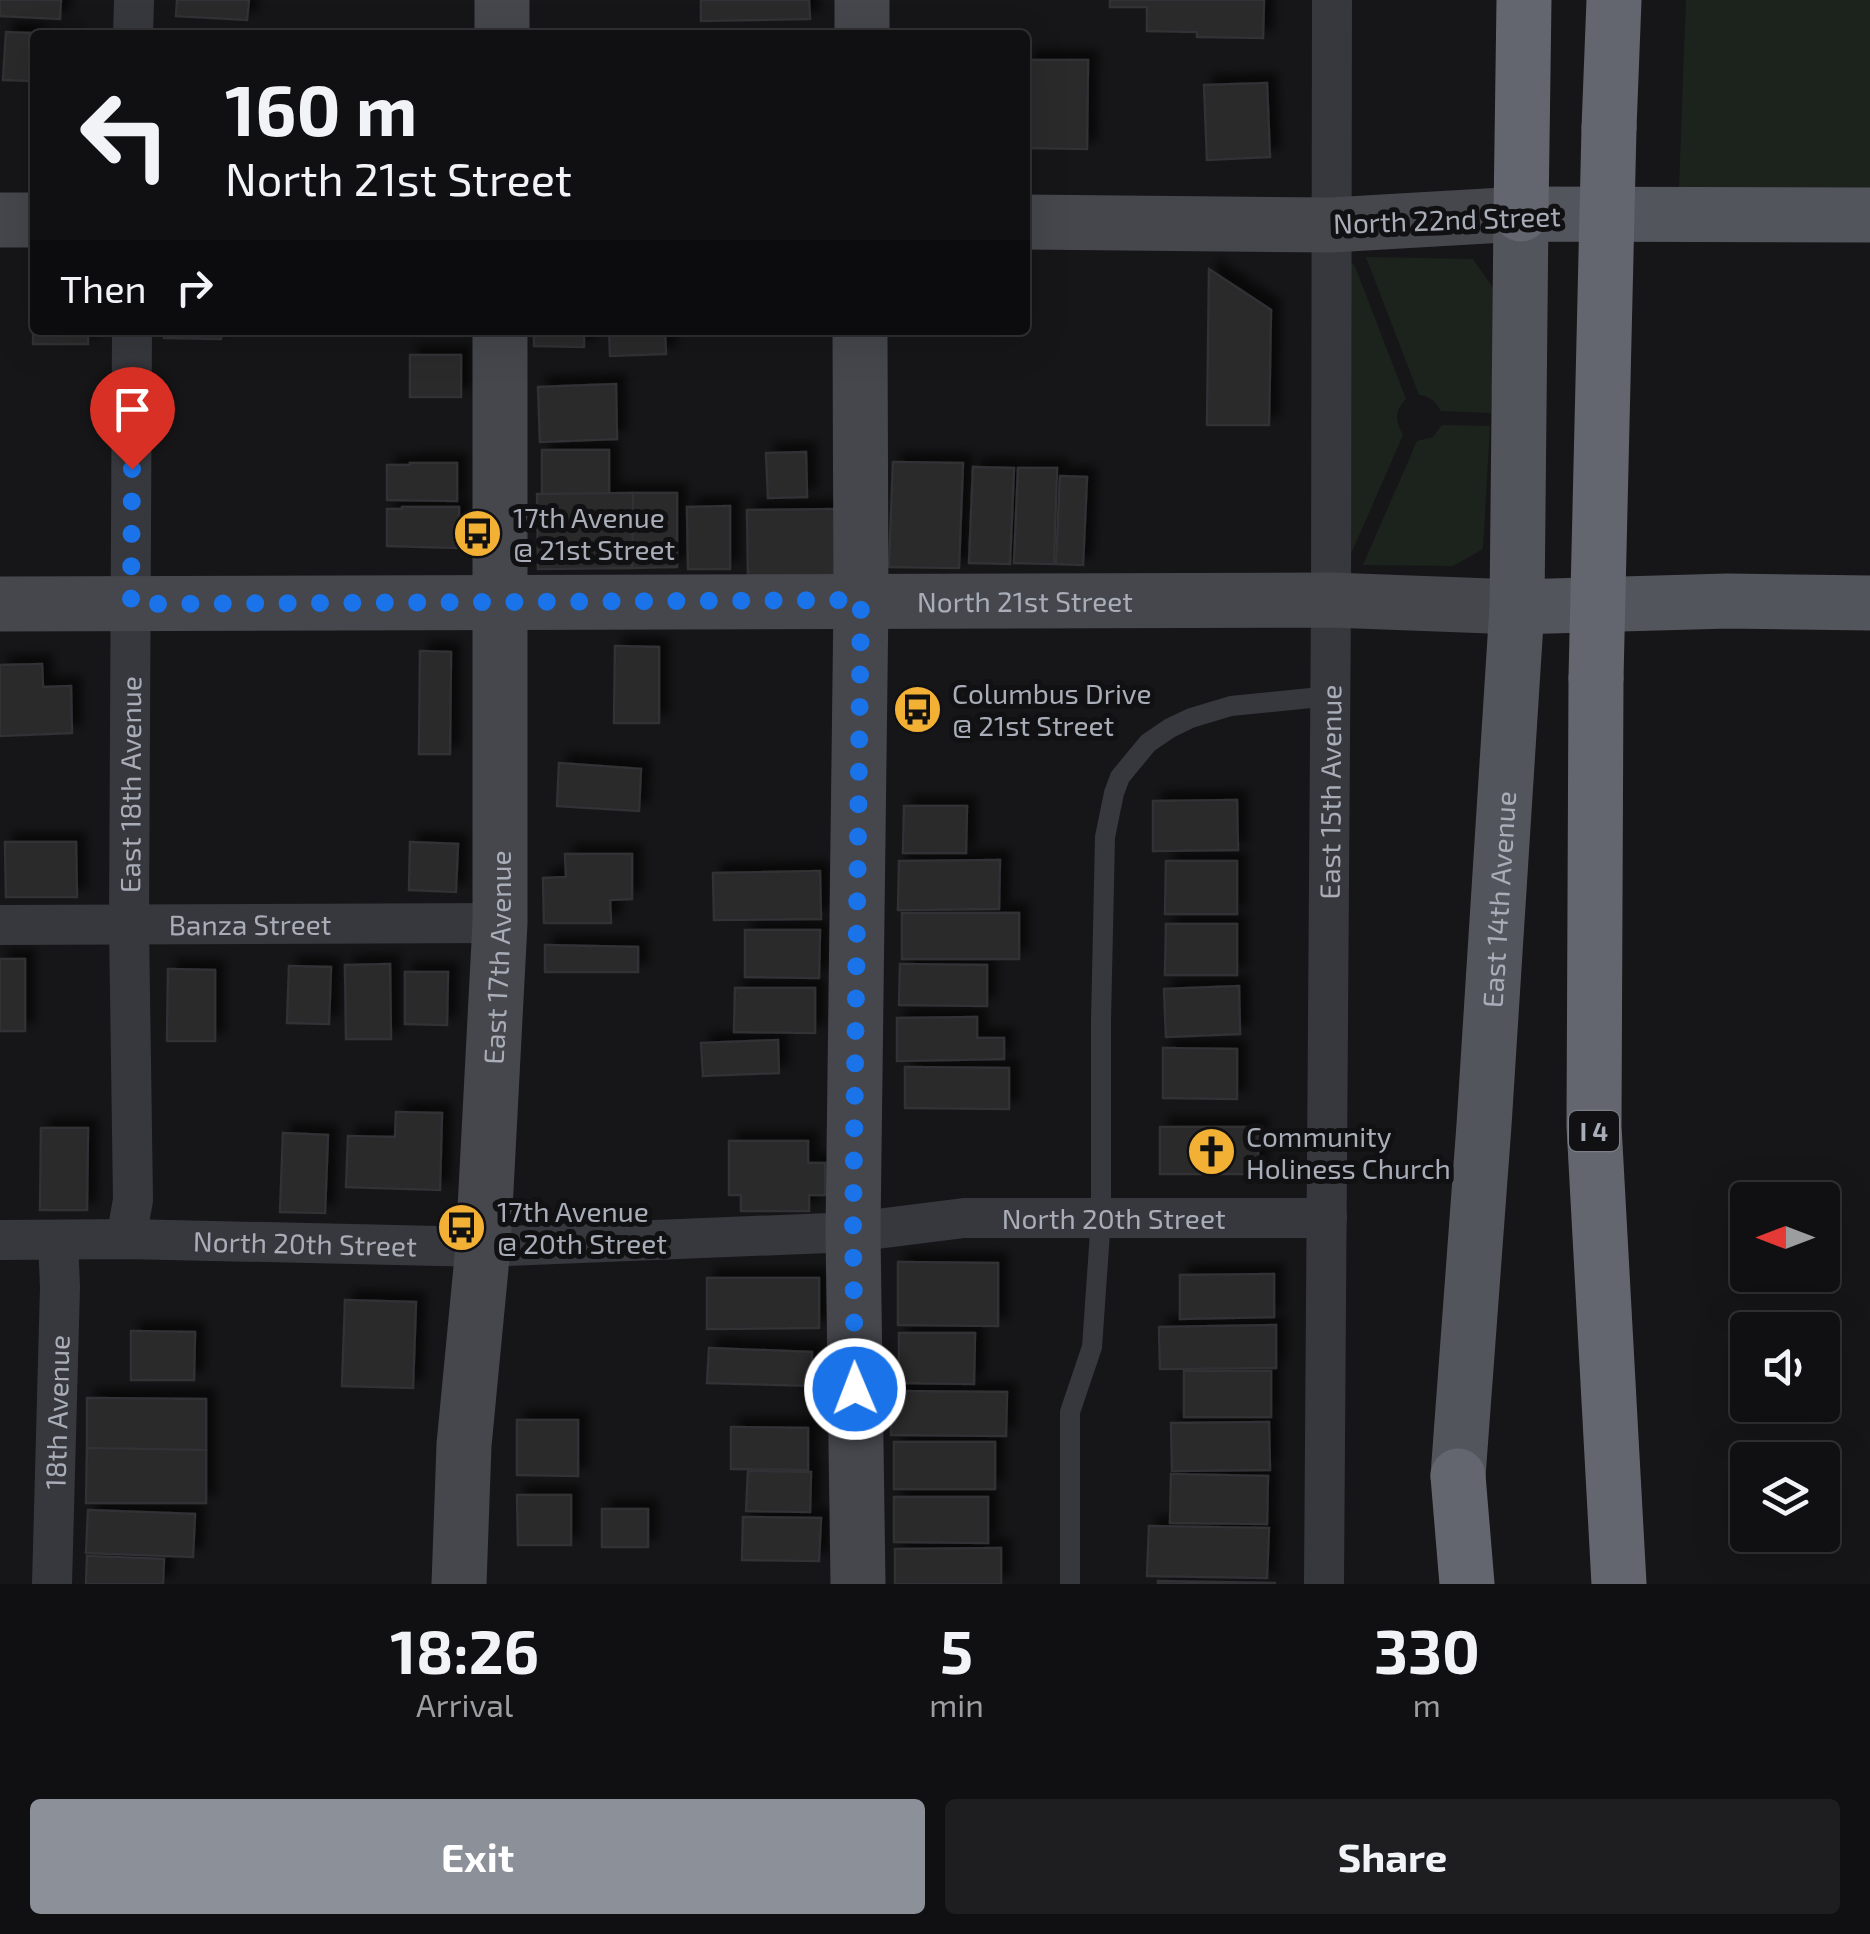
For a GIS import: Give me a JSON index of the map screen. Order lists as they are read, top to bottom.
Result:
{
  "streets": {
    "highway": ["I 4"],
    "main road": [
      "North 22nd Street",
      "North 21st Street",
      "East 14th Avenue",
      "East 17th Avenue"
    ],
    "street": [
      "East 18th Avenue",
      "East 15th Avenue",
      "Banza Street",
      "North 20th Street",
      "18th Avenue"
    ]
  },
  "crossings": [
    ["North 22nd Street", "East 15th Avenue"],
    ["North 22nd Street", "East 14th Avenue"],
    ["North 21st Street", "East 18th Avenue"],
    ["North 21st Street", "East 15th Avenue"],
    ["North 21st Street", "East 14th Avenue"],
    ["North 21st Street", "East 17th Avenue"],
    ["East 18th Avenue", "Banza Street"],
    ["East 18th Avenue", "North 20th Street"],
    ["East 15th Avenue", "North 20th Street"],
    ["Banza Street", "East 17th Avenue"],
    ["East 17th Avenue", "North 20th Street"],
    ["North 20th Street", "18th Avenue"]
  ],
  "places": {
    "bus stop": ["17th Avenue @ 21st Street", "Columbus Drive @ 21st Street", "17th Avenue @ 20th Street"],
    "church": ["Community Holiness Church"]
  },
  "north": "left",
  "page": {
    "turn": ["160 m", "North 21st Street"],
    "then": "Then",
    "eta": [
      "18:26",
      "Arrival",
      "5",
      "min",
      "330",
      "m"
    ],
    "buttons": ["Exit", "Share"]
  }
}
